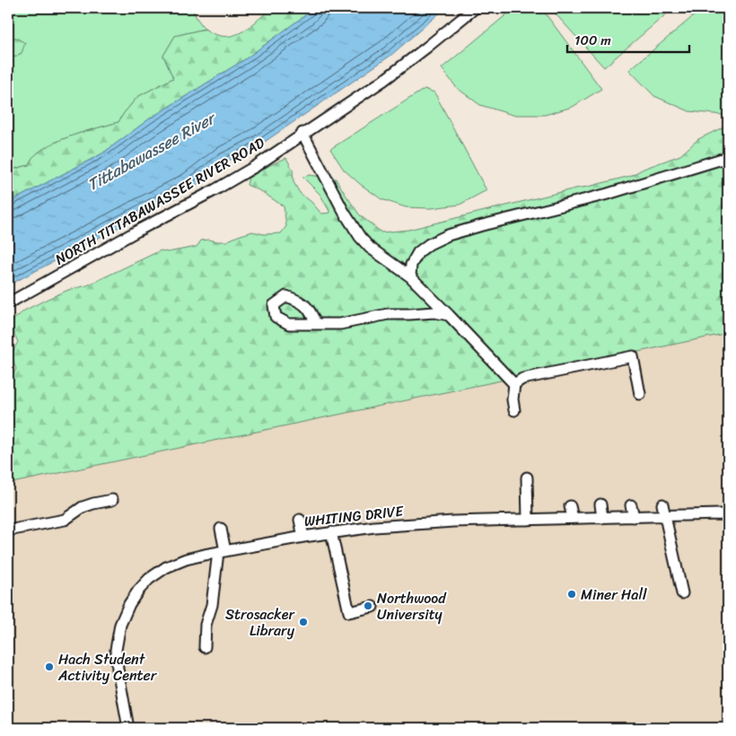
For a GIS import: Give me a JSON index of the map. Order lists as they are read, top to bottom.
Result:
{
  "streets": {
    "street": ["NORTH TITTABAWASSEE RIVER ROAD", "WHITING DRIVE"]
  },
  "water": ["Tittabawassee River"],
  "places": [
    "Miner Hall",
    "Northwood University",
    "Strosacker Library",
    "Hach Student Activity Center"
  ],
  "scale_bar": "100 m"
}
